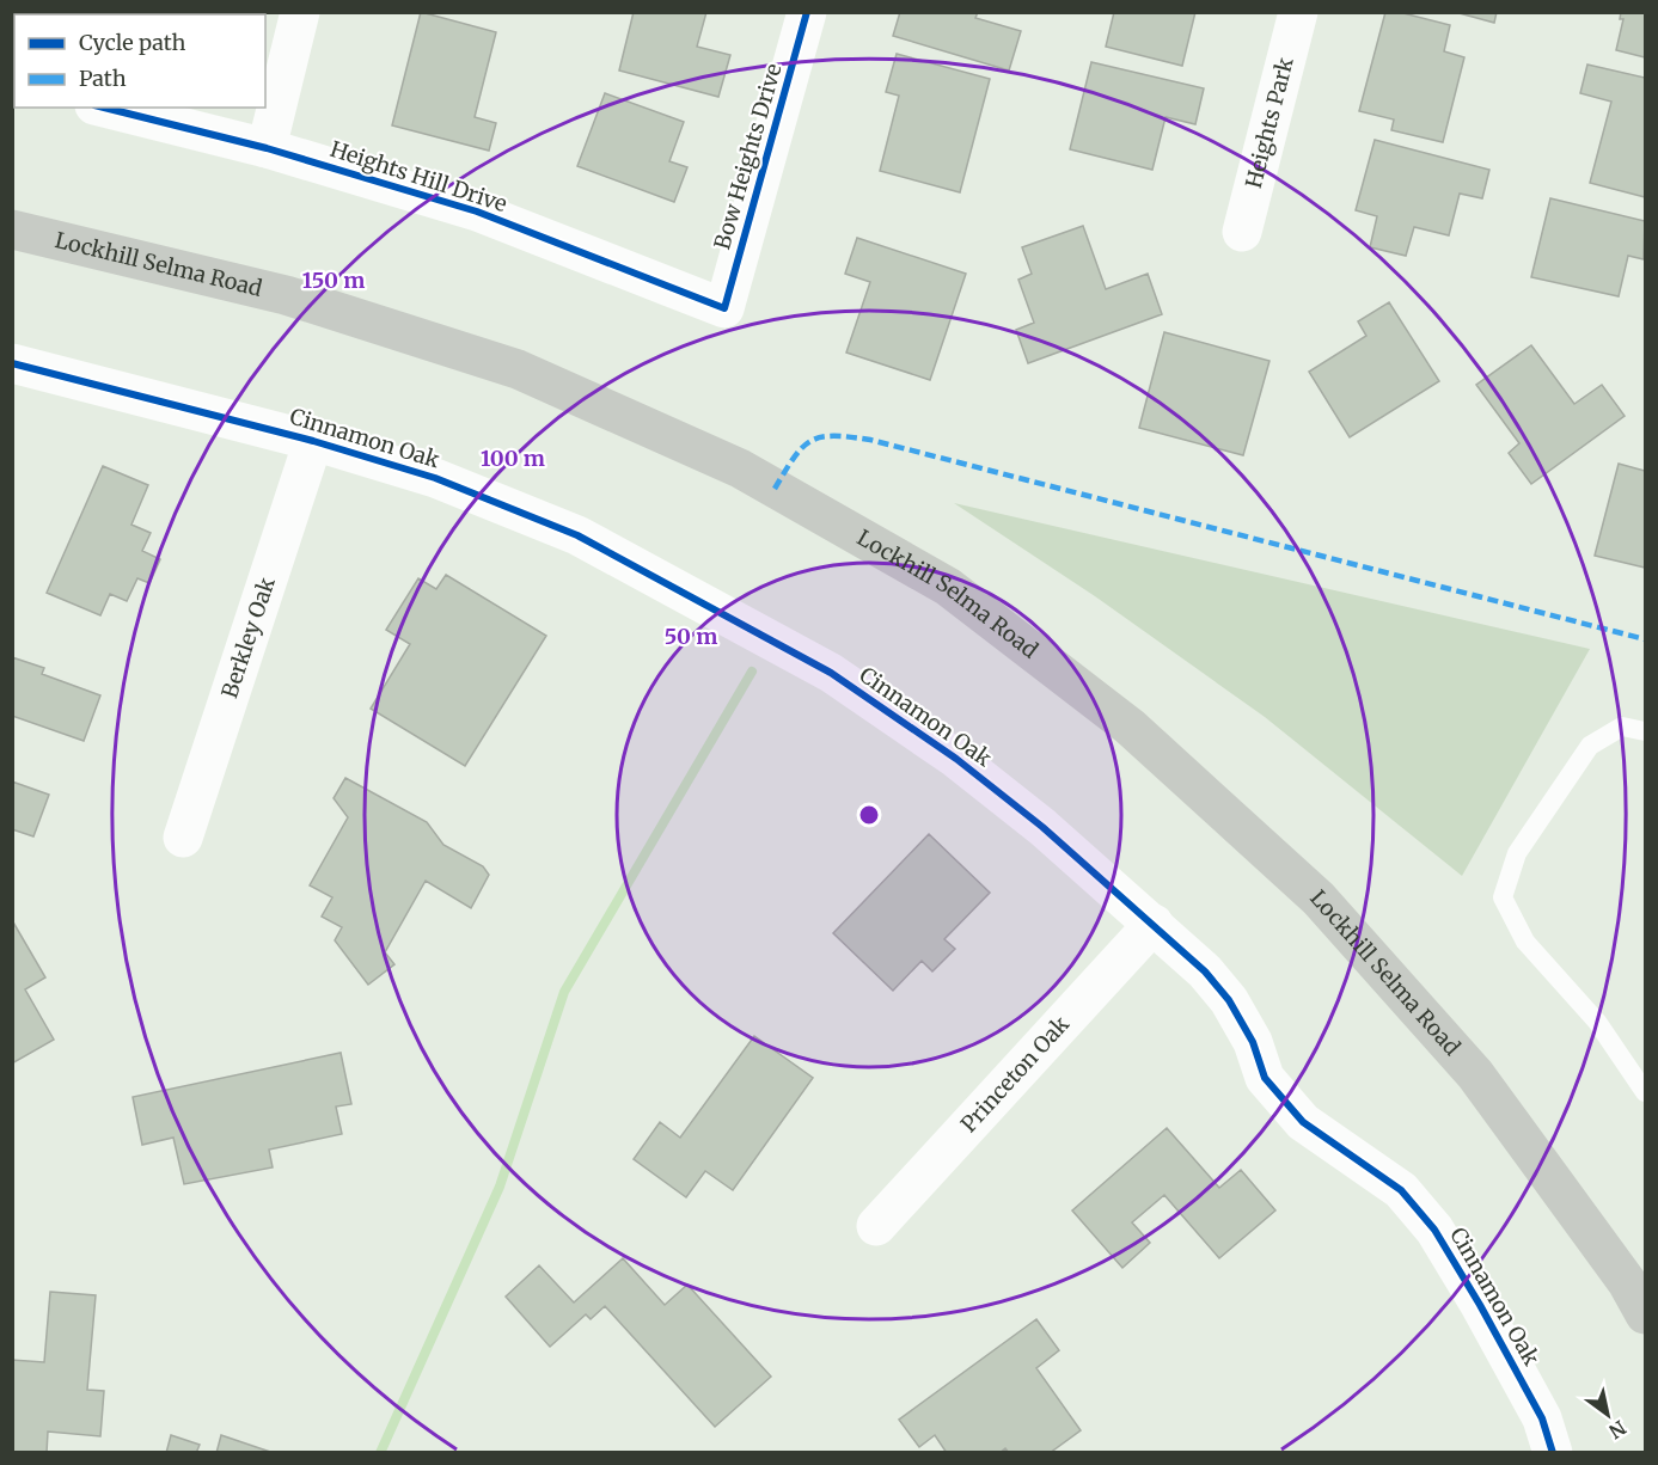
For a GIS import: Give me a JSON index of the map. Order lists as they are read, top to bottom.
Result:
{
  "streets": {
    "main road": ["Lockhill Selma Road"],
    "street": [
      "Heights Park",
      "Bow Heights Drive",
      "Heights Hill Drive",
      "Cinnamon Oak",
      "Berkley Oak",
      "Princeton Oak"
    ]
  },
  "crossings": [
    ["Bow Heights Drive", "Heights Hill Drive"],
    ["Cinnamon Oak", "Berkley Oak"],
    ["Cinnamon Oak", "Princeton Oak"]
  ],
  "legend": ["Cycle path", "Path"],
  "north": "bottom right",
  "rings": ["150 m", "100 m", "50 m"]
}
